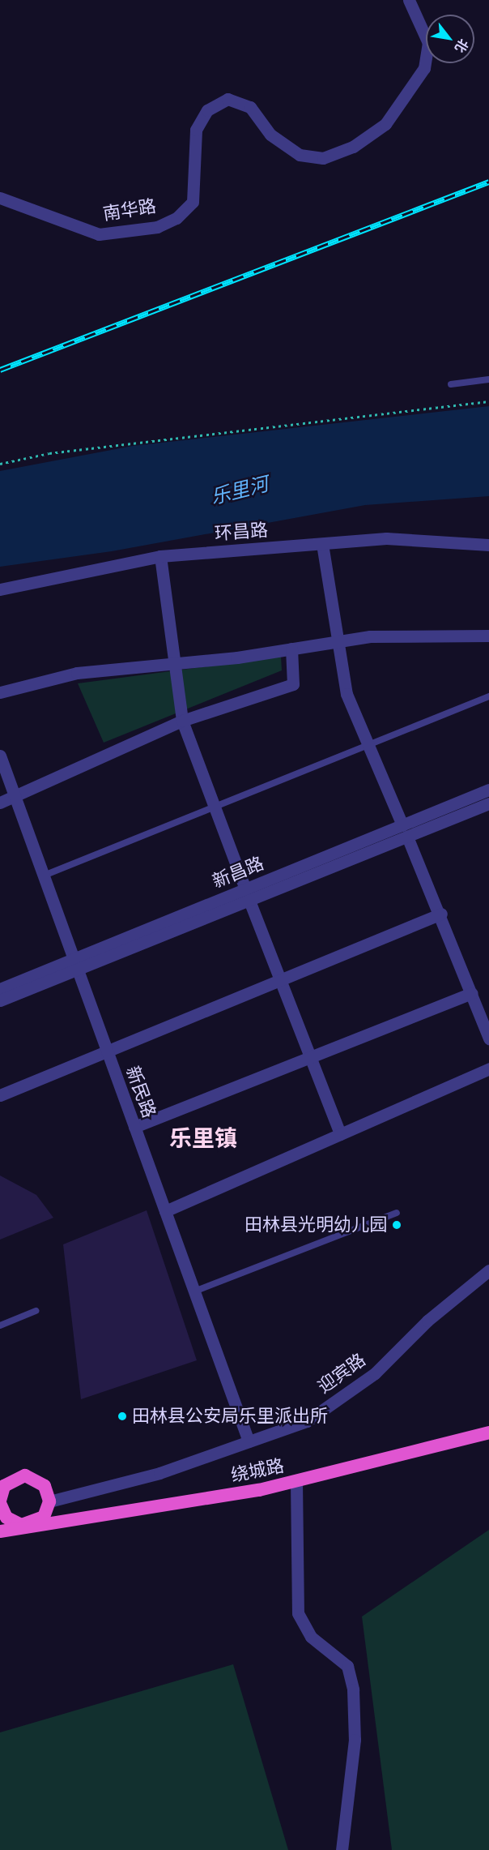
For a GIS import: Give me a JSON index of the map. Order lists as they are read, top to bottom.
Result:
{
  "streets": {
    "highway": ["绕城路"],
    "street": [
      "南华路",
      "环昌路",
      "新昌路",
      "新民路",
      "迎宾路"
    ]
  },
  "crossings": [
    ["新昌路", "新民路"],
    ["新民路", "迎宾路"],
    ["迎宾路", "绕城路"]
  ],
  "districts": ["乐里镇"],
  "water": ["乐里河"],
  "places": ["田林县光明幼儿园", "田林县公安局乐里派出所"],
  "north": "bottom right"
}
